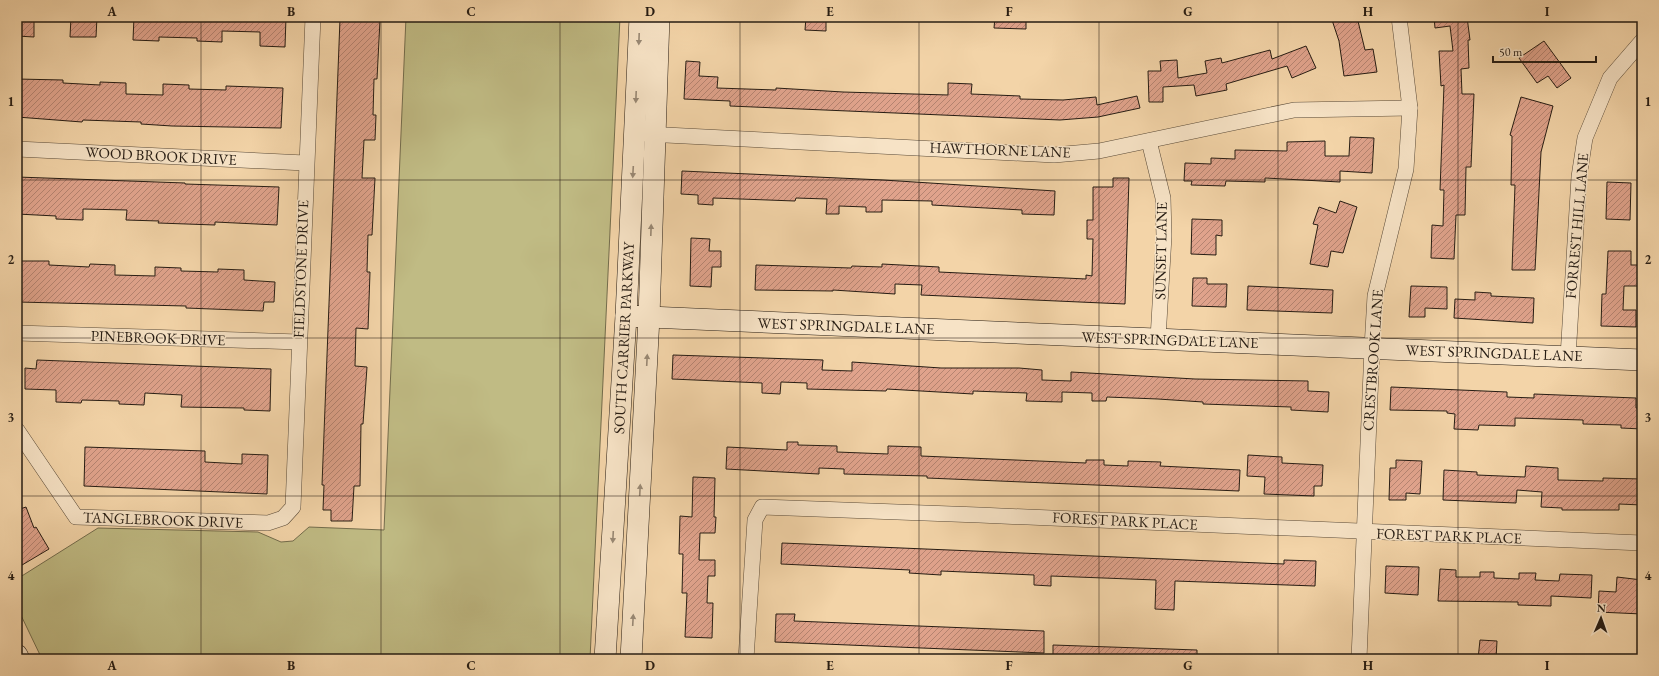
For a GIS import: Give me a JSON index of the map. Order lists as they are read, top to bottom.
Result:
{
  "streets": {
    "main road": ["WEST SPRINGDALE LANE", "SOUTH CARRIER PARKWAY"],
    "street": [
      "HAWTHORNE LANE",
      "WOOD BROOK DRIVE",
      "FORREST HILL LANE",
      "SUNSET LANE",
      "FIELDSTONE DRIVE",
      "PINEBROOK DRIVE",
      "CRESTBROOK LANE",
      "TANGLEBROOK DRIVE",
      "FOREST PARK PLACE"
    ]
  },
  "crossings": [
    ["HAWTHORNE LANE", "SUNSET LANE"],
    ["HAWTHORNE LANE", "SOUTH CARRIER PARKWAY"],
    ["HAWTHORNE LANE", "CRESTBROOK LANE"],
    ["WOOD BROOK DRIVE", "FIELDSTONE DRIVE"],
    ["FORREST HILL LANE", "WEST SPRINGDALE LANE"],
    ["SUNSET LANE", "WEST SPRINGDALE LANE"],
    ["FIELDSTONE DRIVE", "PINEBROOK DRIVE"],
    ["FIELDSTONE DRIVE", "TANGLEBROOK DRIVE"],
    ["WEST SPRINGDALE LANE", "SOUTH CARRIER PARKWAY"],
    ["WEST SPRINGDALE LANE", "CRESTBROOK LANE"],
    ["CRESTBROOK LANE", "FOREST PARK PLACE"]
  ],
  "scale_bar": "50 m",
  "north": "top",
  "grid": {
    "columns": [
      "A",
      "B",
      "C",
      "D",
      "E",
      "F",
      "G",
      "H",
      "I"
    ],
    "rows": [
      "1",
      "2",
      "3",
      "4"
    ]
  }
}
